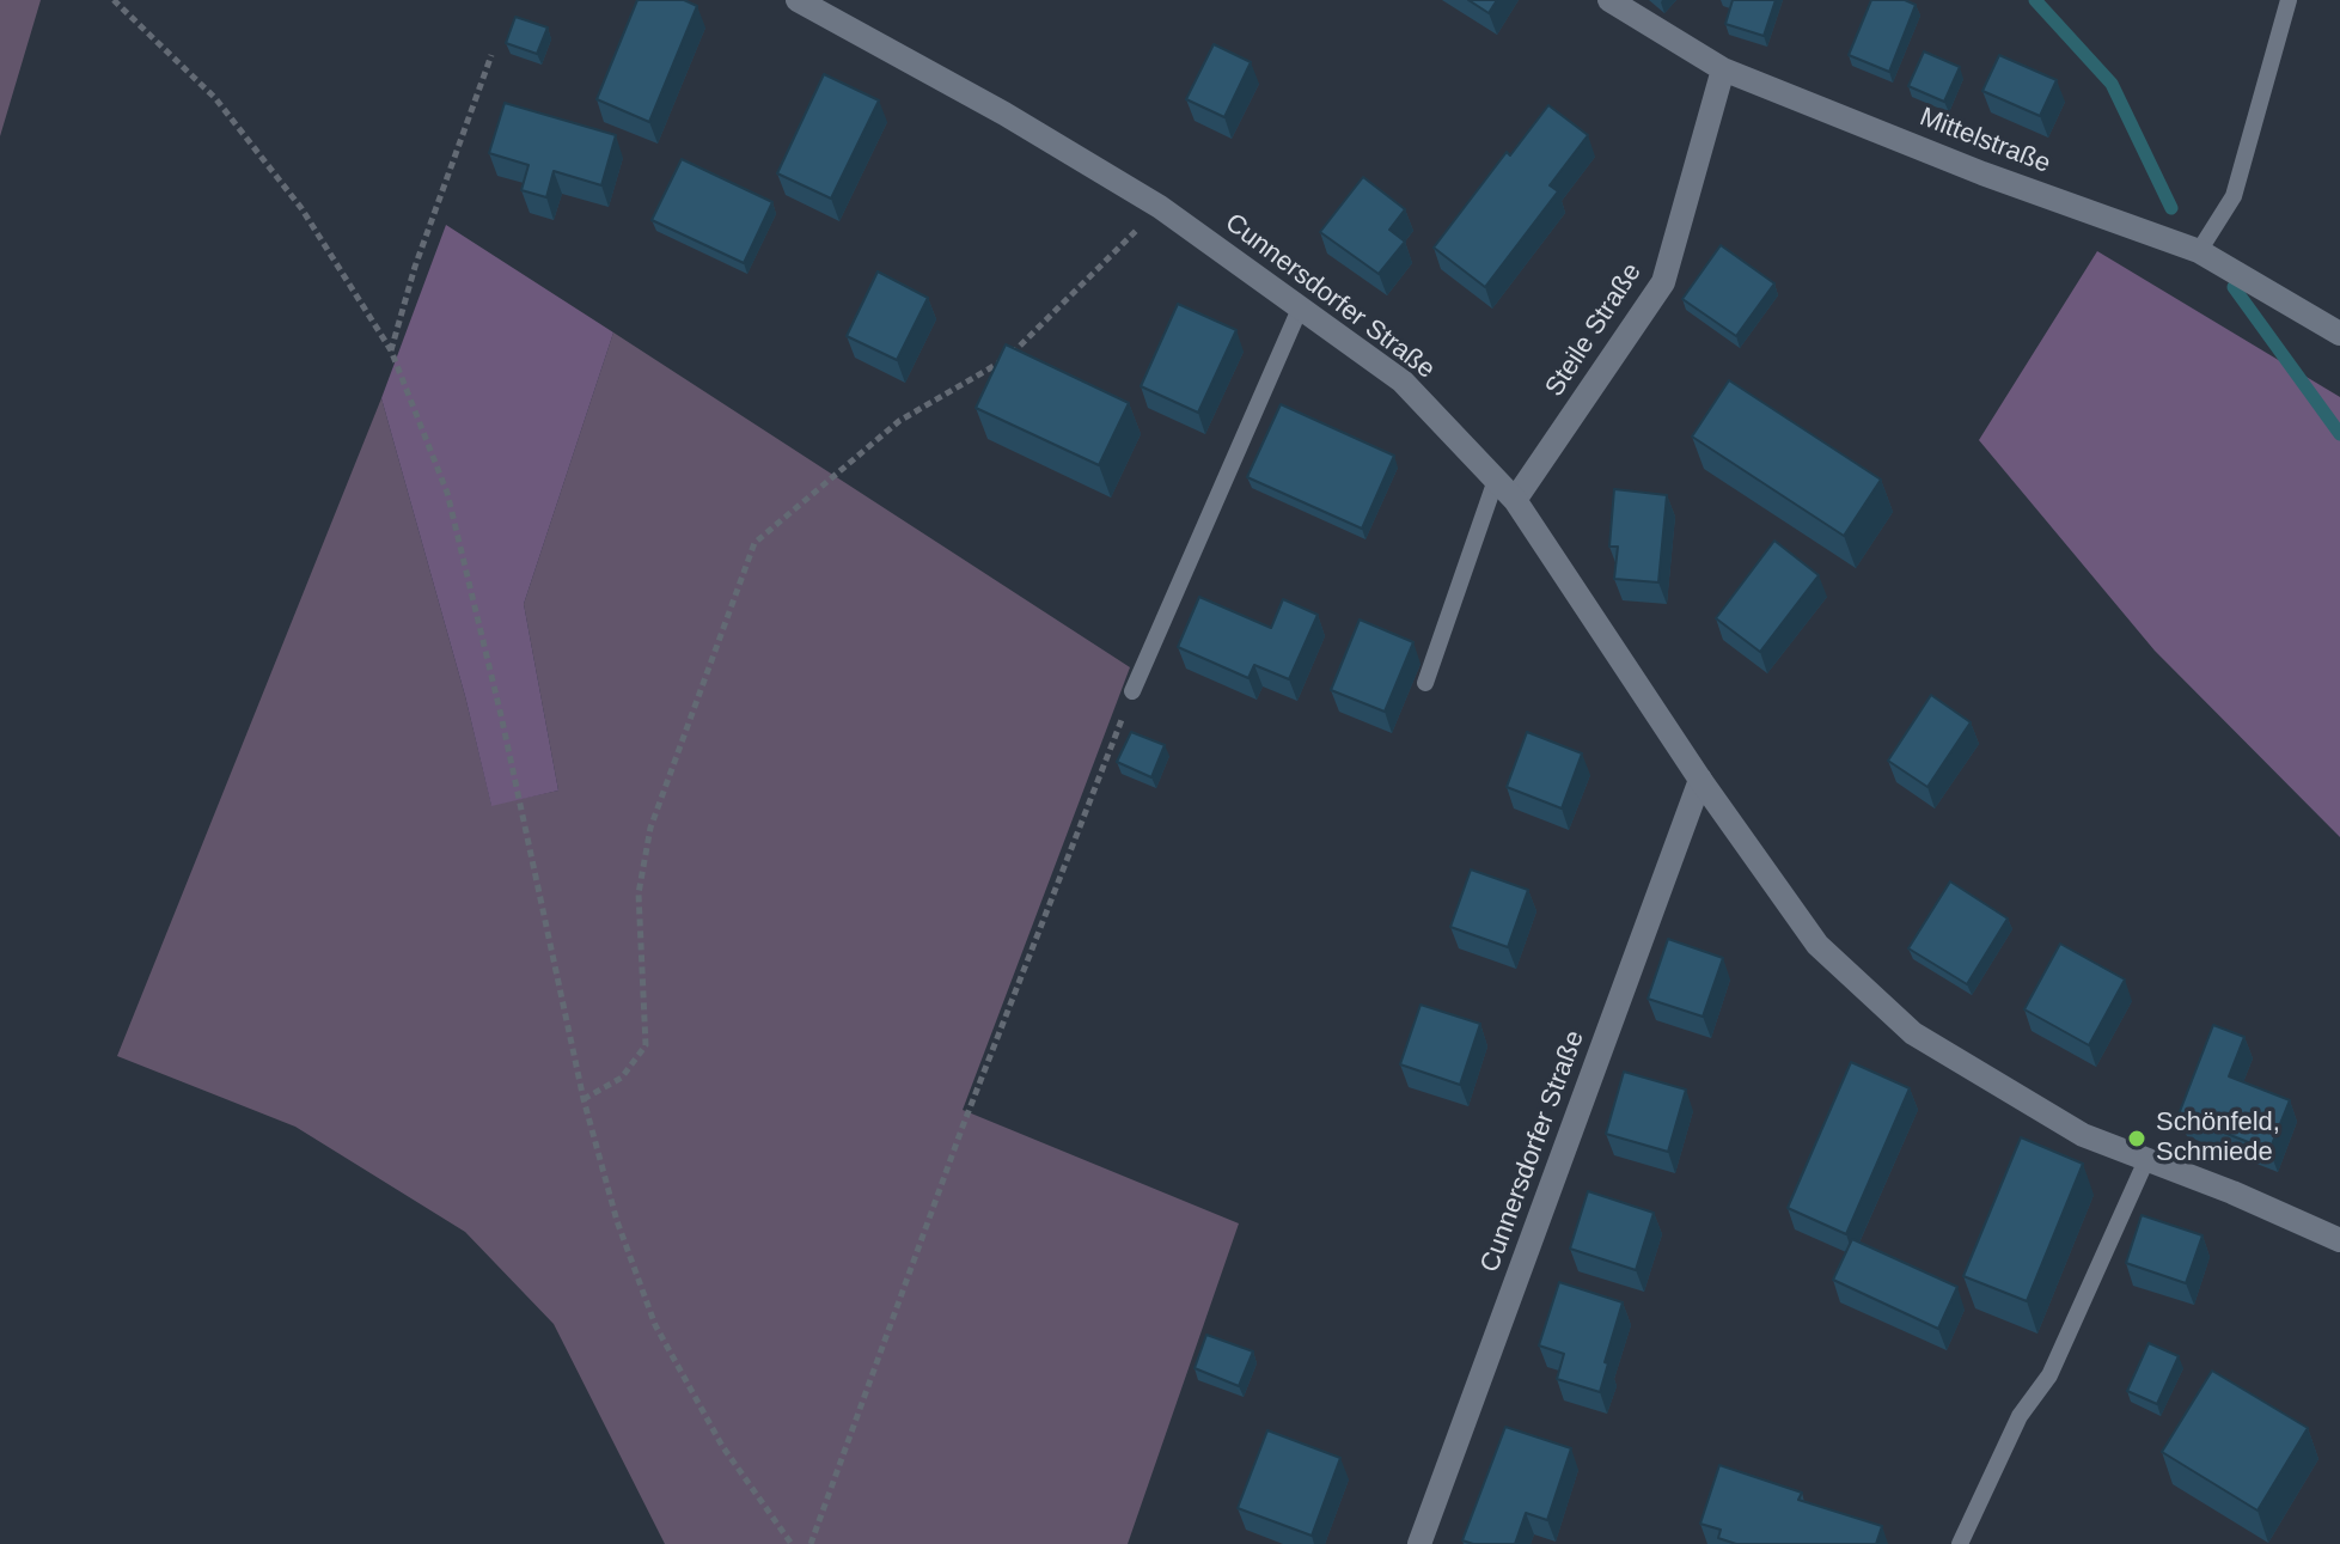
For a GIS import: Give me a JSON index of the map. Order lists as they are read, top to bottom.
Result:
{
  "streets": {
    "street": ["Mittelstraße", "Cunnersdorfer Straße", "Steile Straße"]
  },
  "crossings": [
    ["Mittelstraße", "Steile Straße"],
    ["Cunnersdorfer Straße", "Steile Straße"]
  ],
  "places": ["Schönfeld, Schmiede"]
}
